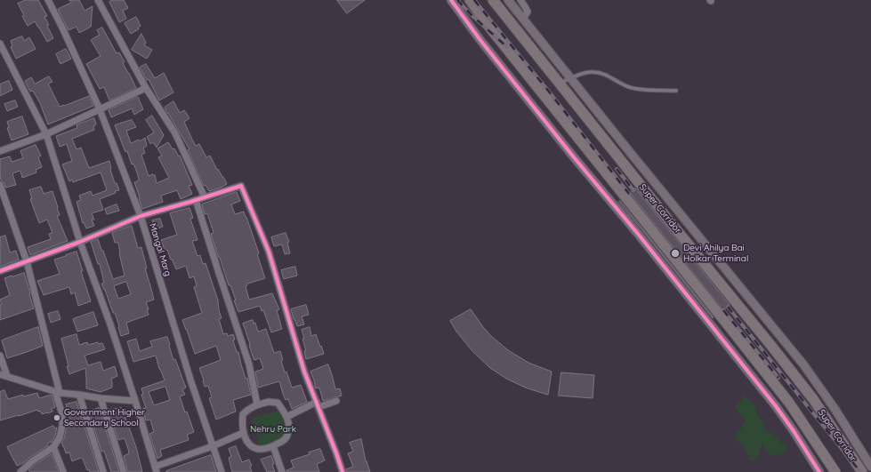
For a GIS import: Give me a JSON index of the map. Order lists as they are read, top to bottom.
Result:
{
  "streets": {
    "main road": ["Super Corridor"],
    "street": ["Mangal Marg"]
  },
  "parks": ["Nehru Park"],
  "places": ["Devi Ahilya Bai Holkar Terminal", "Government Higher Secondary School"]
}
